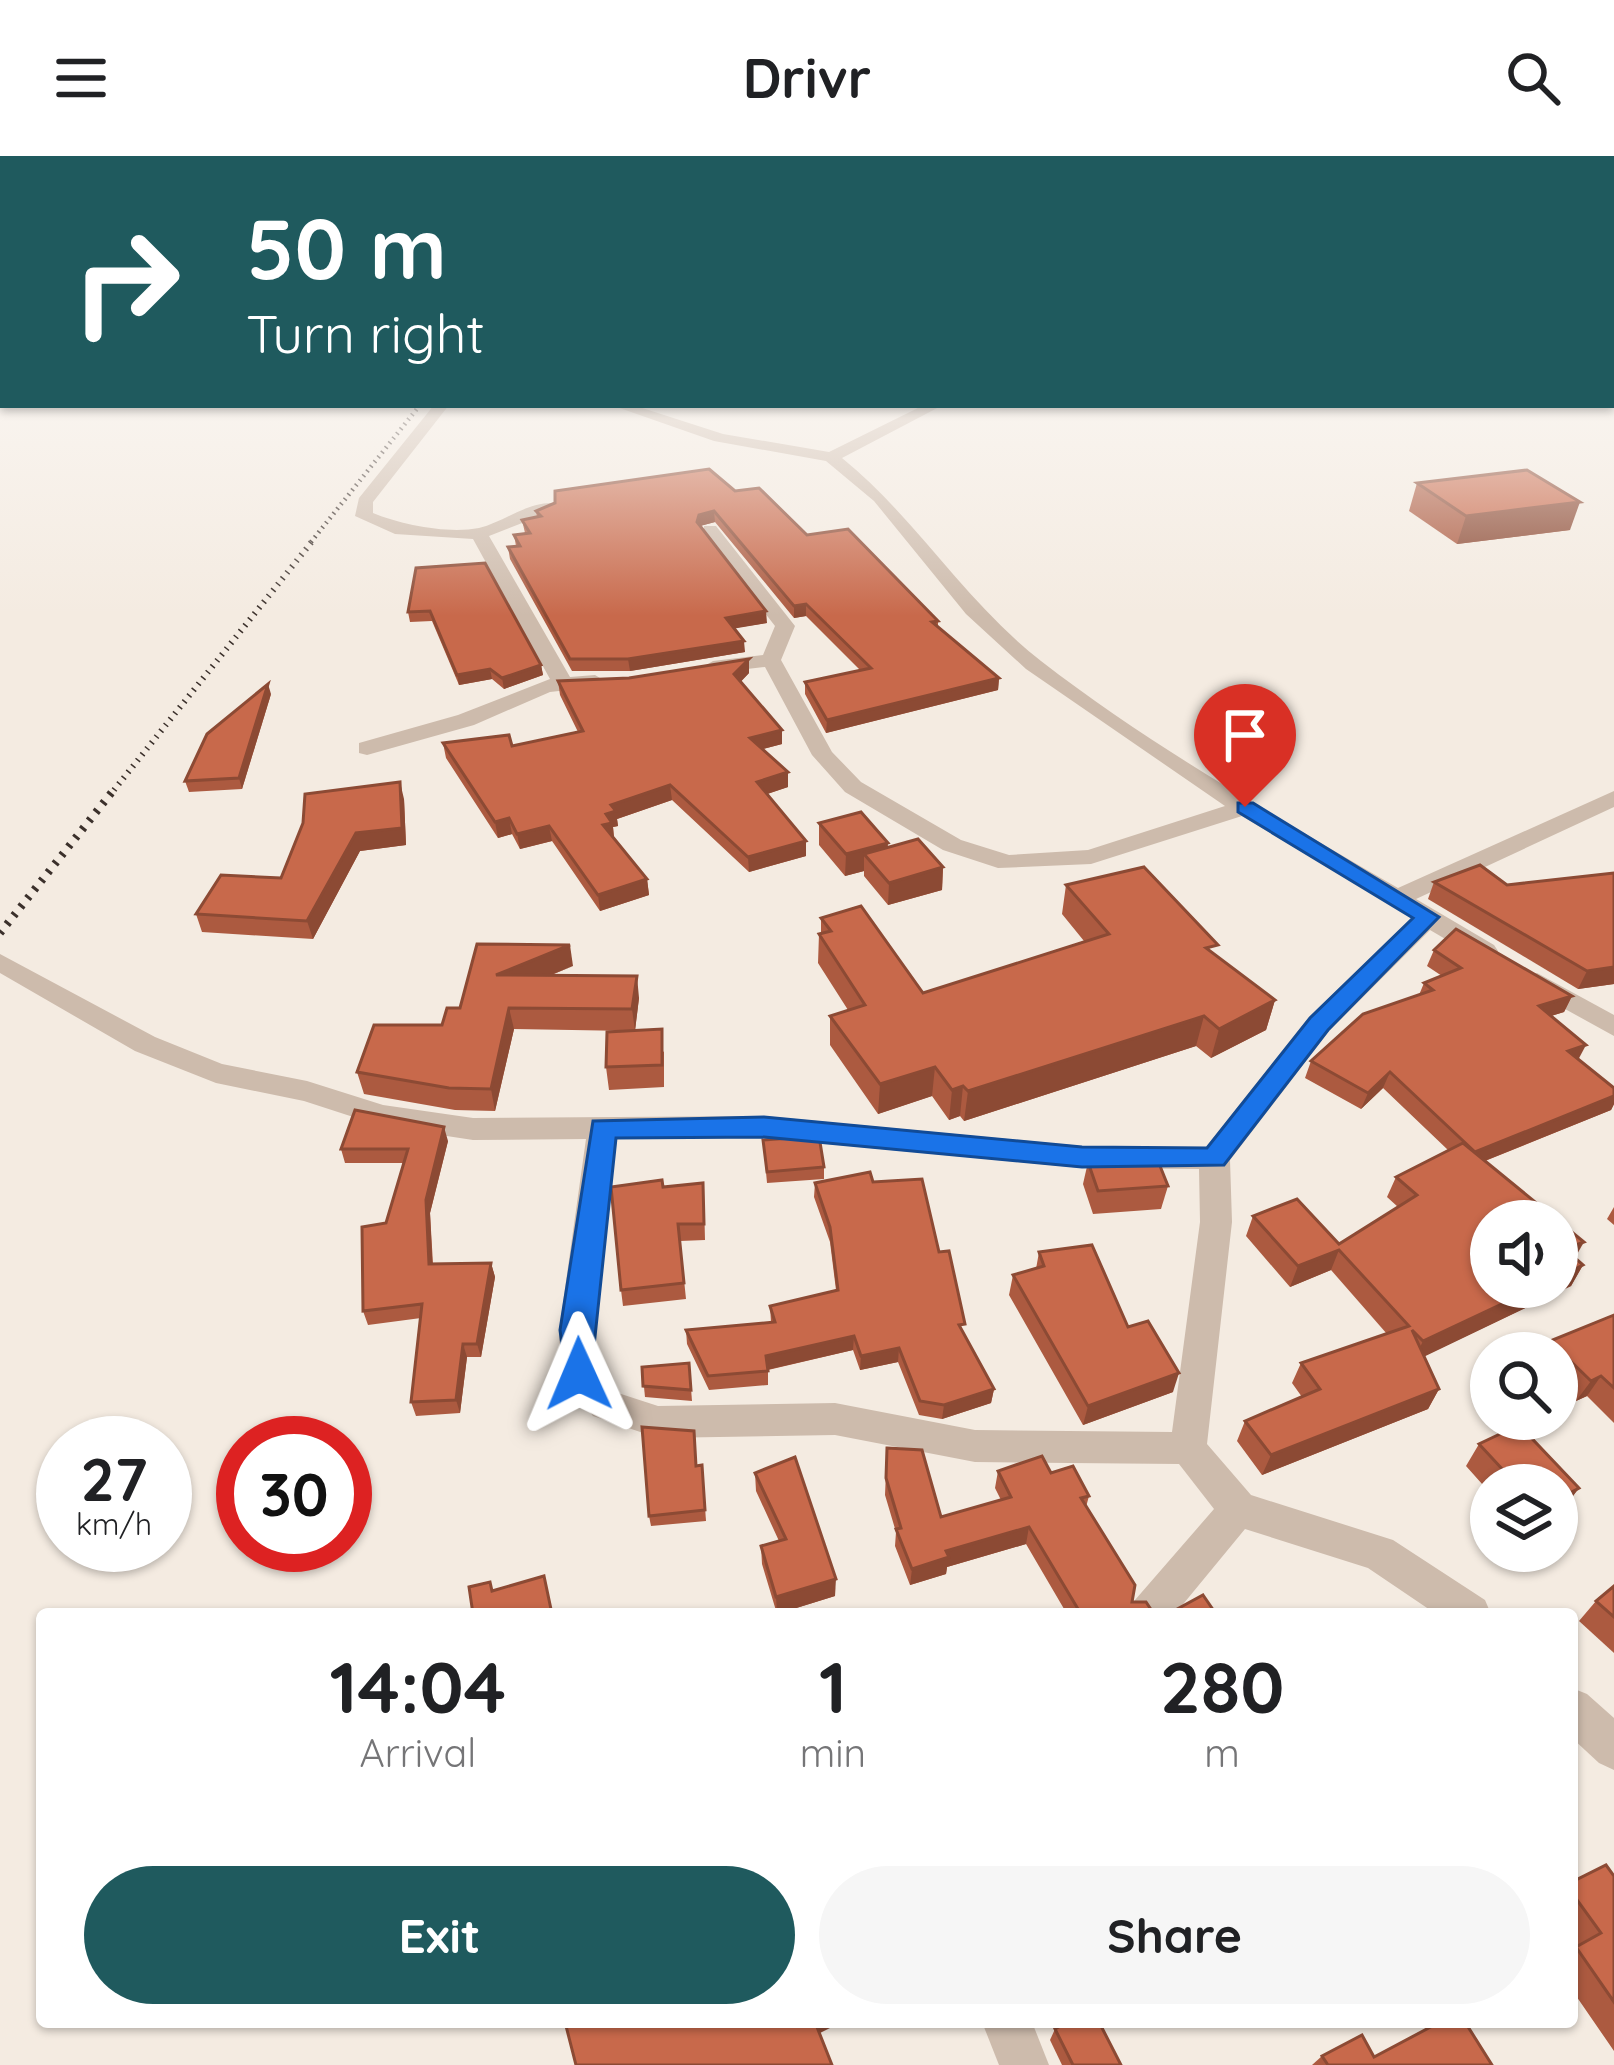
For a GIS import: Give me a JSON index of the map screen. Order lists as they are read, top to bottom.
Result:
{
  "page": {
    "header": "Drivr",
    "turn": ["50 m", "Turn right"],
    "speed": "27 km/h",
    "limit": "30",
    "eta": [
      "14:04",
      "Arrival",
      "1",
      "min",
      "280",
      "m"
    ],
    "buttons": ["Exit", "Share"]
  }
}
